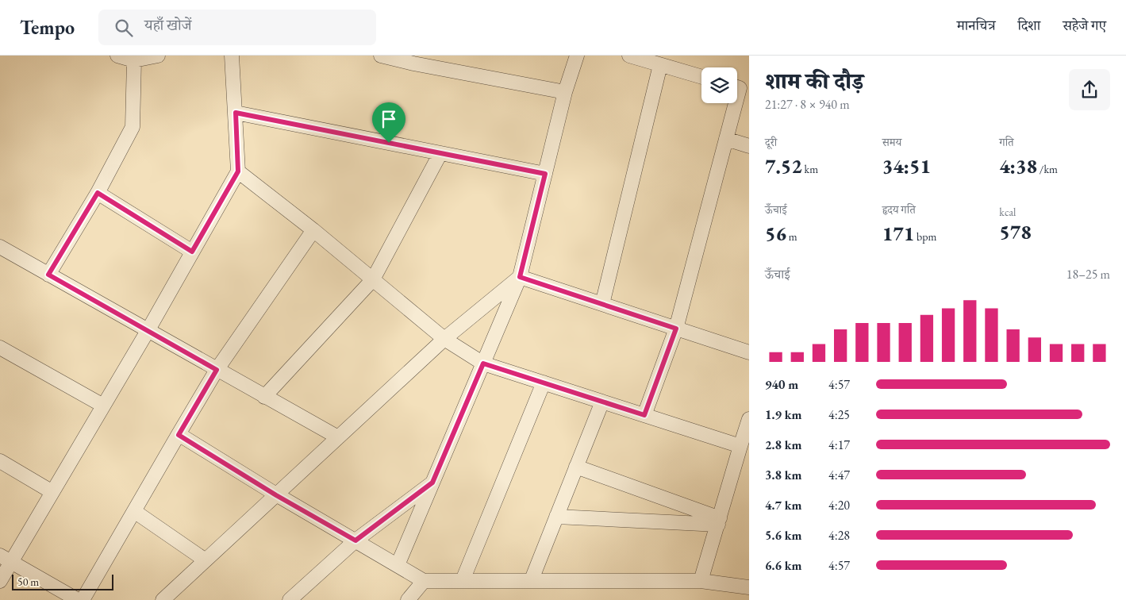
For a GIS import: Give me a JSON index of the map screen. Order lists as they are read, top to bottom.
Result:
{
  "scale_bar": "50 m",
  "page": {
    "header": "Tempo",
    "search": "यहाँ खोजें",
    "nav": ["मानचित्र", "दिशा", "सहेजे गए"],
    "heading": ["शाम की दौड़", "21:27 · 8 × 940 m"],
    "stats": [
      ["दूरी", "7.52 km"],
      ["समय", "34:51"],
      ["गति", "4:38 /km"],
      ["ऊँचाई", "56 m"],
      ["हृदय गति", "171 bpm"],
      ["kcal", "578"]
    ],
    "chart": ["ऊँचाई", "18–25 m"],
    "list": [
      {
        "name": "940 m",
        "note": "4:57"
      },
      {
        "name": "1.9 km",
        "note": "4:25"
      },
      {
        "name": "2.8 km",
        "note": "4:17"
      },
      {
        "name": "3.8 km",
        "note": "4:47"
      },
      {
        "name": "4.7 km",
        "note": "4:20"
      },
      {
        "name": "5.6 km",
        "note": "4:28"
      },
      {
        "name": "6.6 km",
        "note": "4:57"
      }
    ],
    "scale": "50 m"
  }
}
